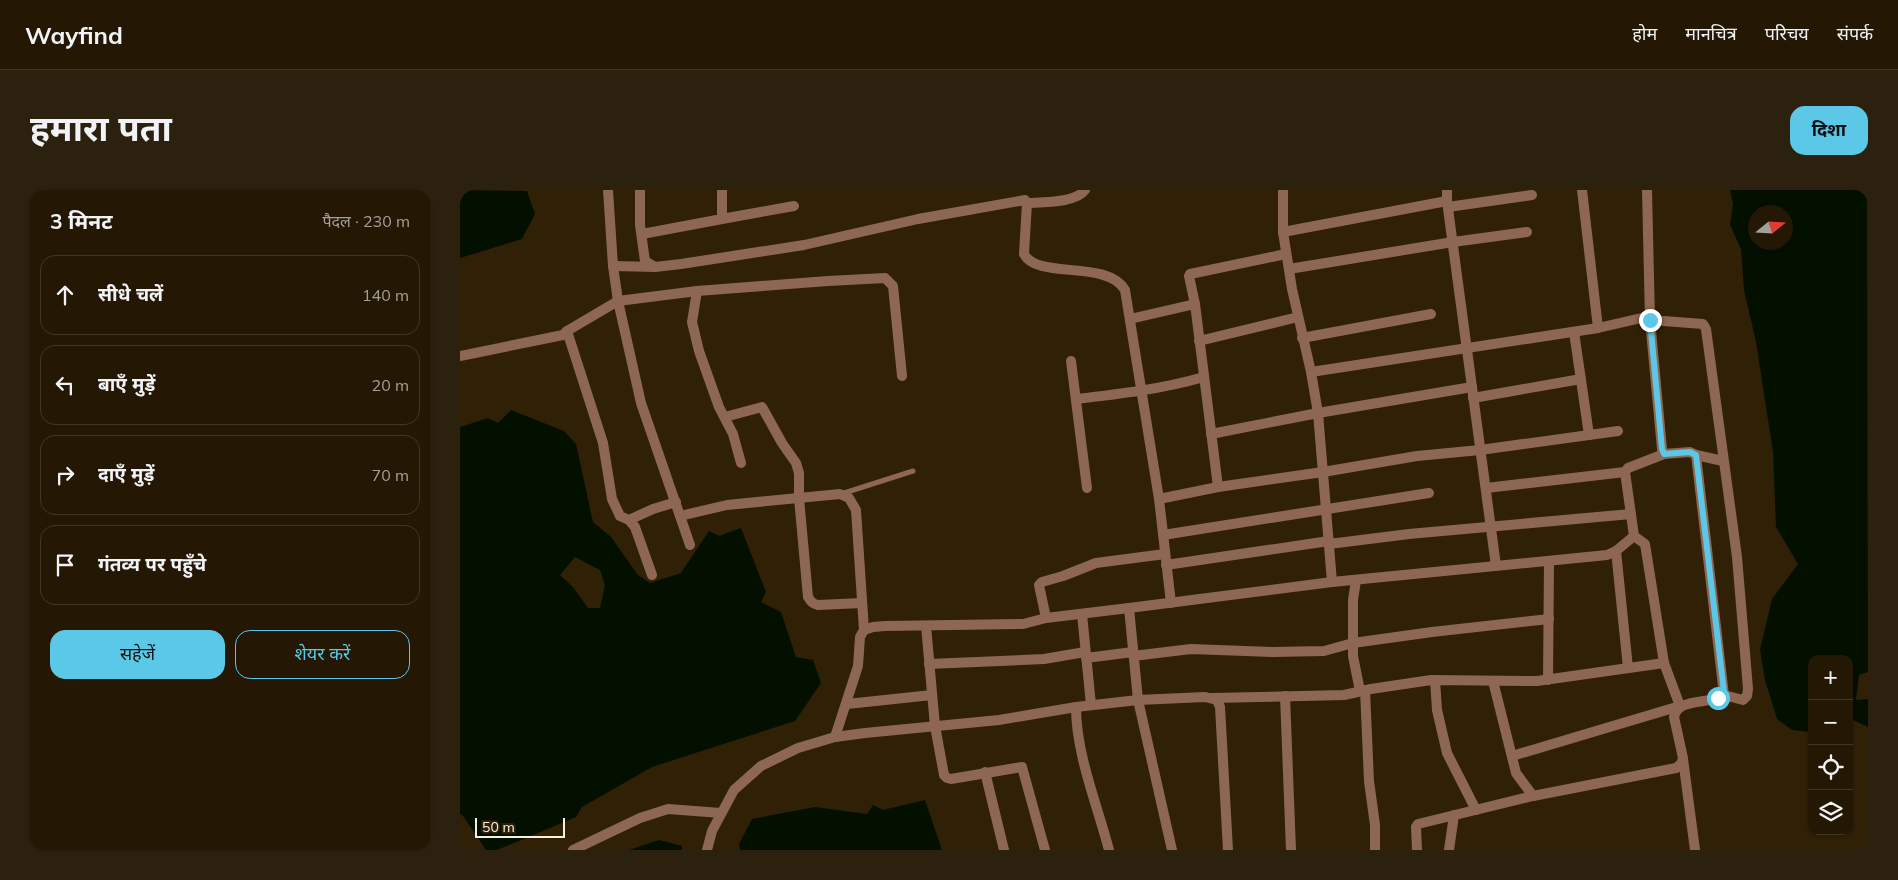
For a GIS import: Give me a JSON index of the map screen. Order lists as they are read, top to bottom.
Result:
{
  "scale_bar": "50 m",
  "north": "right",
  "page": {
    "header": "Wayfind",
    "nav": [
      "होम",
      "मानचित्र",
      "परिचय",
      "संपर्क"
    ],
    "title": "हमारा पता",
    "buttons": [
      "दिशा",
      ["सहेजें", "शेयर करें"]
    ],
    "heading": ["3 मिनट", "पैदल · 230 m"],
    "list": [
      ["सीधे चलें", "140 m"],
      ["बाएँ मुड़ें", "20 m"],
      ["दाएँ मुड़ें", "70 m"],
      "गंतव्य पर पहुँचे"
    ],
    "map_buttons": ["+", "−"],
    "scale": "50 m"
  }
}
